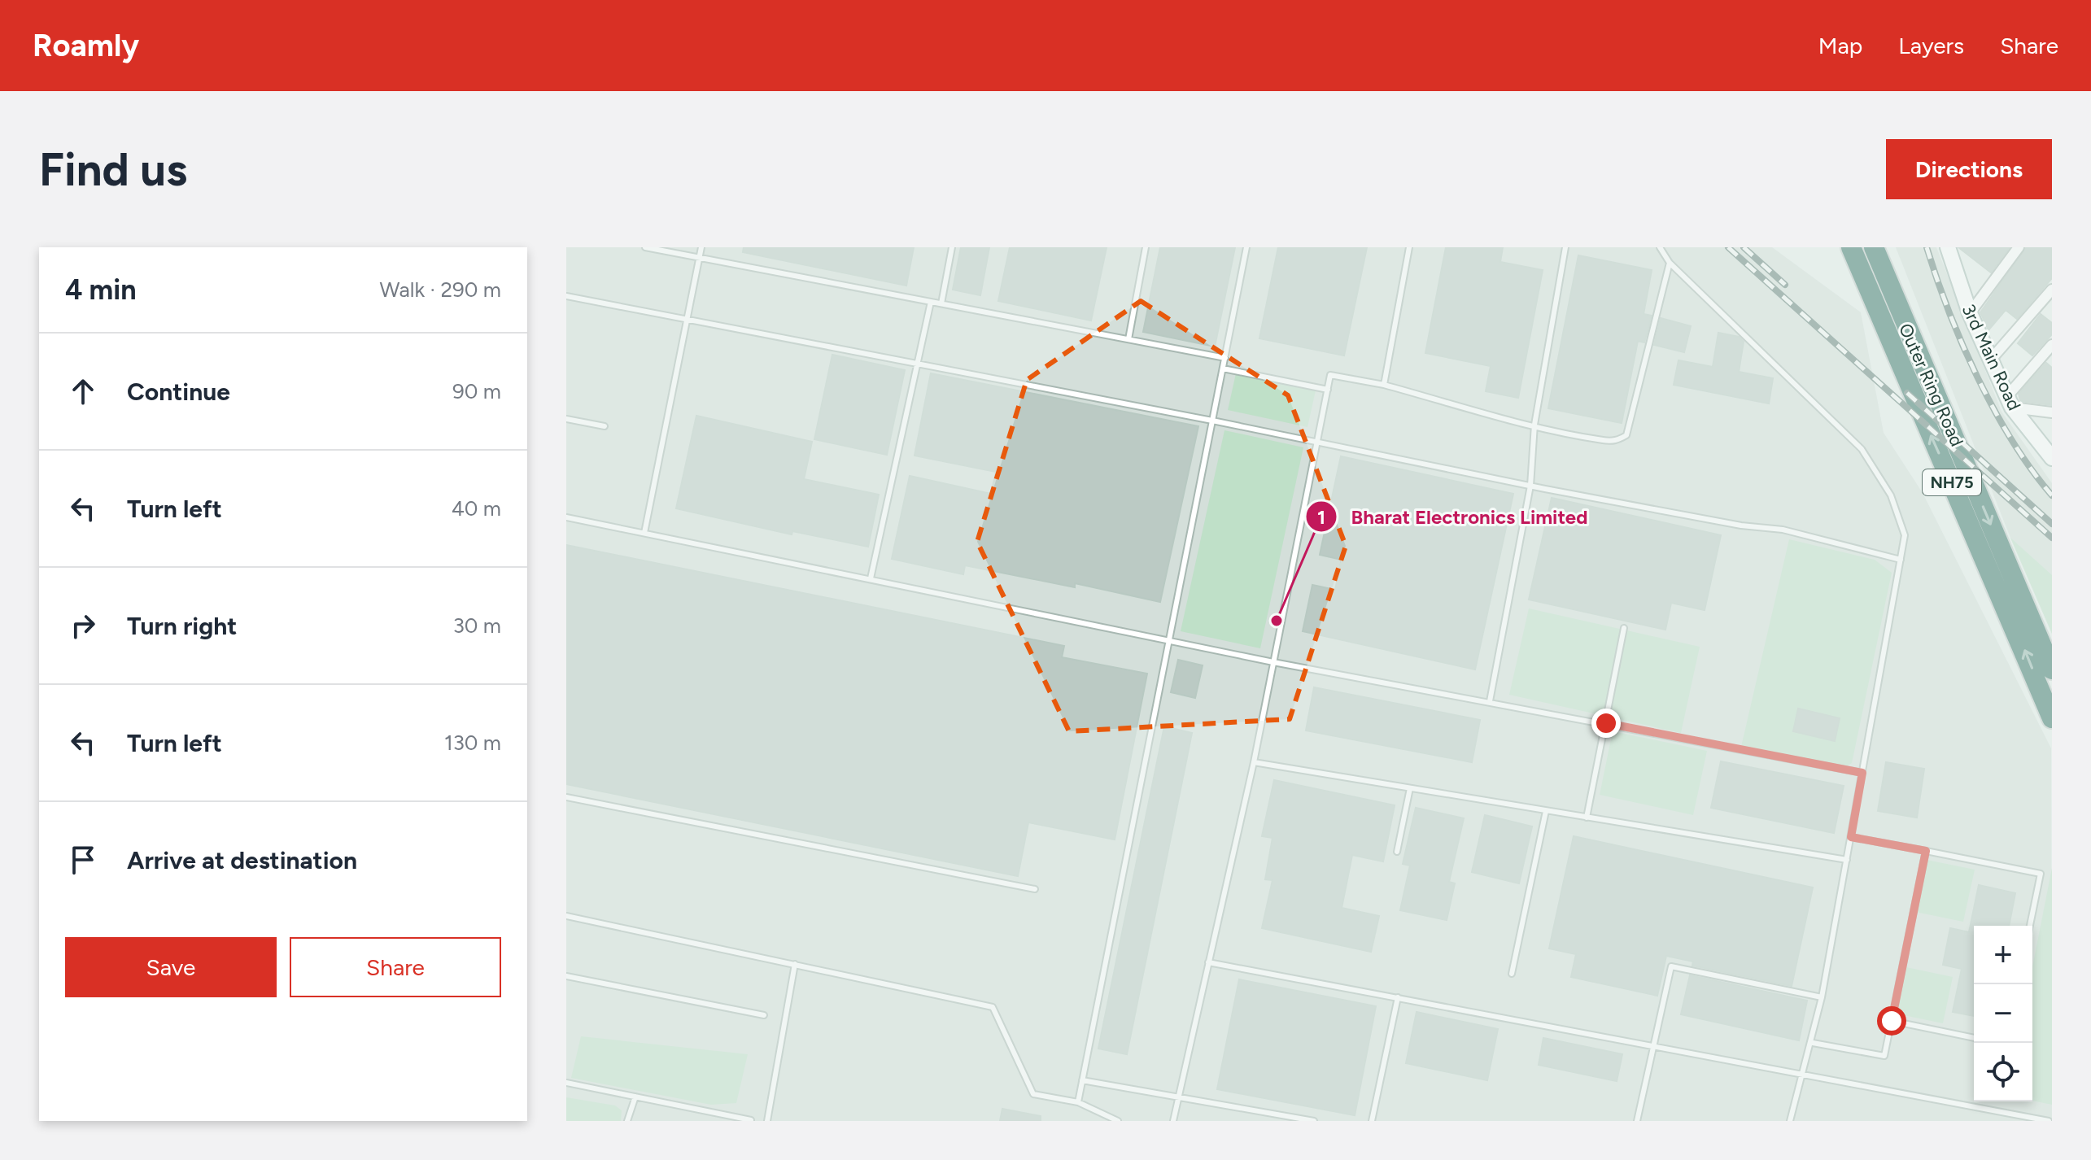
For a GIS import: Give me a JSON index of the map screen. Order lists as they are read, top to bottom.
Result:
{
  "streets": {
    "highway": ["Outer Ring Road", "NH75"],
    "street": ["3rd Main Road"]
  },
  "places": ["Bharat Electronics Limited"],
  "page": {
    "header": "Roamly",
    "nav": ["Map", "Layers", "Share"],
    "buttons": [
      "Directions",
      ["Save", "Share"]
    ],
    "title": "Find us",
    "heading": ["4 min", "Walk · 290 m"],
    "list": [
      ["Continue", "90 m"],
      ["Turn left", "40 m"],
      ["Turn right", "30 m"],
      ["Turn left", "130 m"],
      "Arrive at destination"
    ],
    "map_buttons": ["+", "−"]
  }
}
